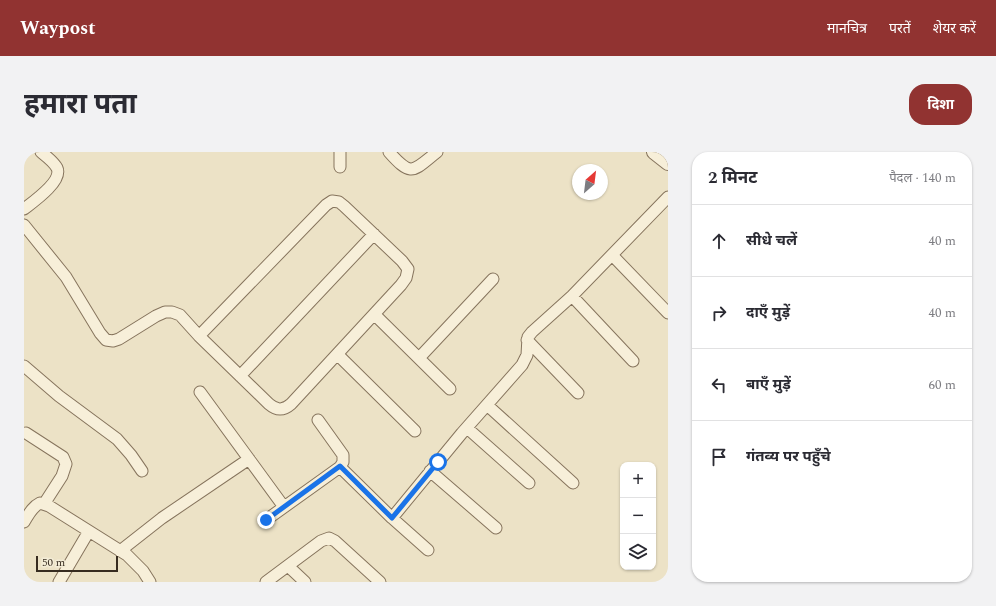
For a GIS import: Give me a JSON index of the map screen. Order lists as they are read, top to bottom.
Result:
{
  "scale_bar": "50 m",
  "north": "top right",
  "page": {
    "header": "Waypost",
    "nav": ["मानचित्र", "परतें", "शेयर करें"],
    "title": "हमारा पता",
    "buttons": "दिशा",
    "heading": ["2 मिनट", "पैदल · 140 m"],
    "list": [
      ["सीधे चलें", "40 m"],
      ["दाएँ मुड़ें", "40 m"],
      ["बाएँ मुड़ें", "60 m"],
      "गंतव्य पर पहुँचे"
    ],
    "map_buttons": ["+", "−"],
    "scale": "50 m"
  }
}
